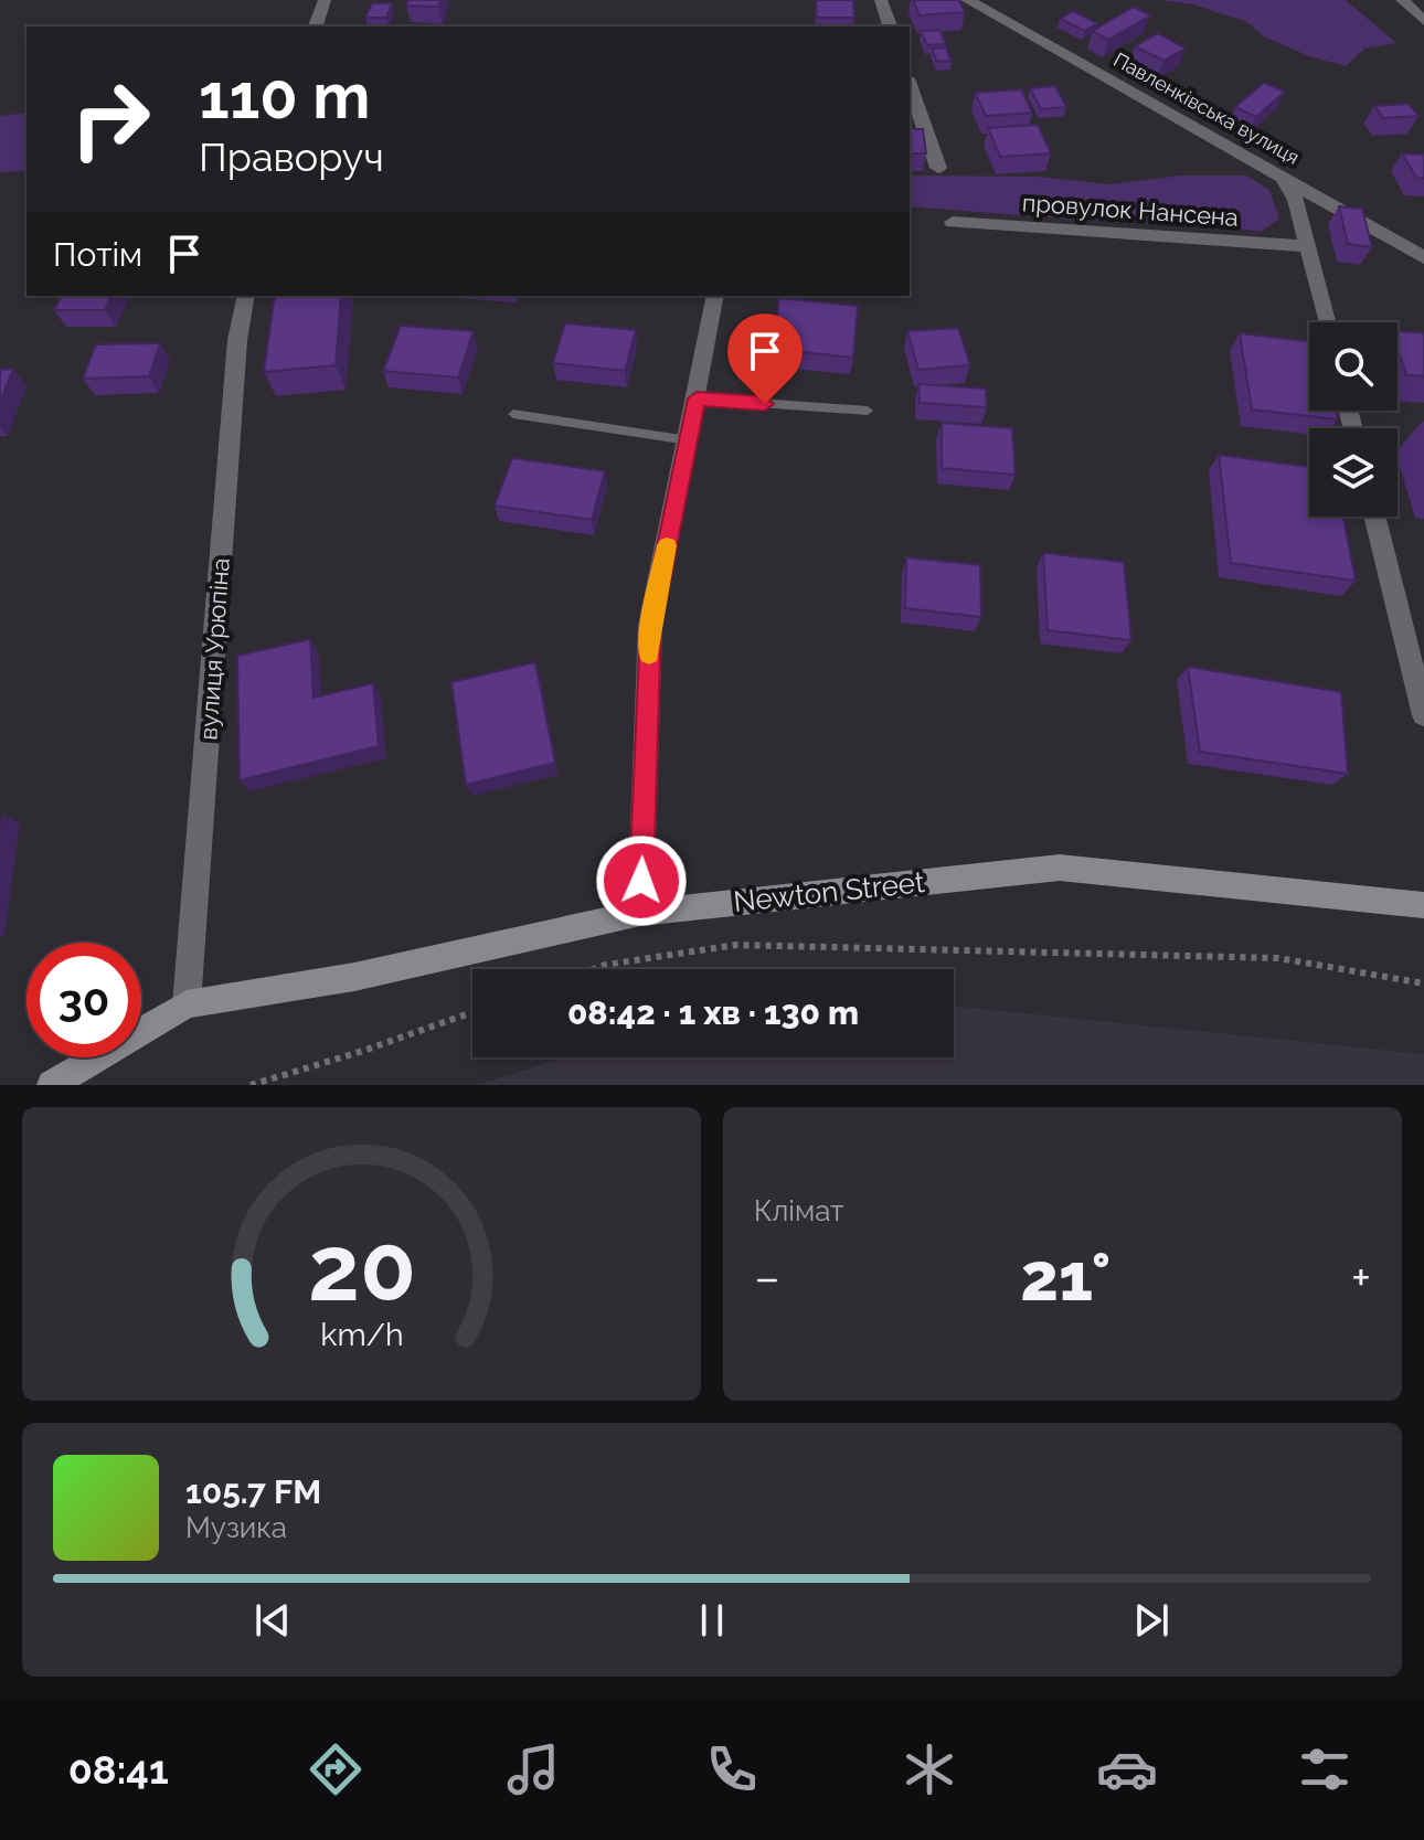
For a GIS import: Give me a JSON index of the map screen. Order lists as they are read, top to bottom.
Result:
{
  "streets": {
    "street": [
      "Павленківська вулиця",
      "провулок Нансена",
      "вулиця Урюпіна",
      "Newton Street"
    ]
  },
  "crossings": [
    ["вулиця Урюпіна", "Newton Street"]
  ],
  "page": {
    "turn": ["110 m", "Праворуч"],
    "then": "Потім",
    "limit": "30",
    "trip": "08:42 · 1 хв · 130 m",
    "tile": "Клімат",
    "heat": ["−", "21°", "+"],
    "song": ["105.7 FM", "Музика"],
    "tabs": "08:41",
    "gauge": ["20", "km/h"]
  }
}
